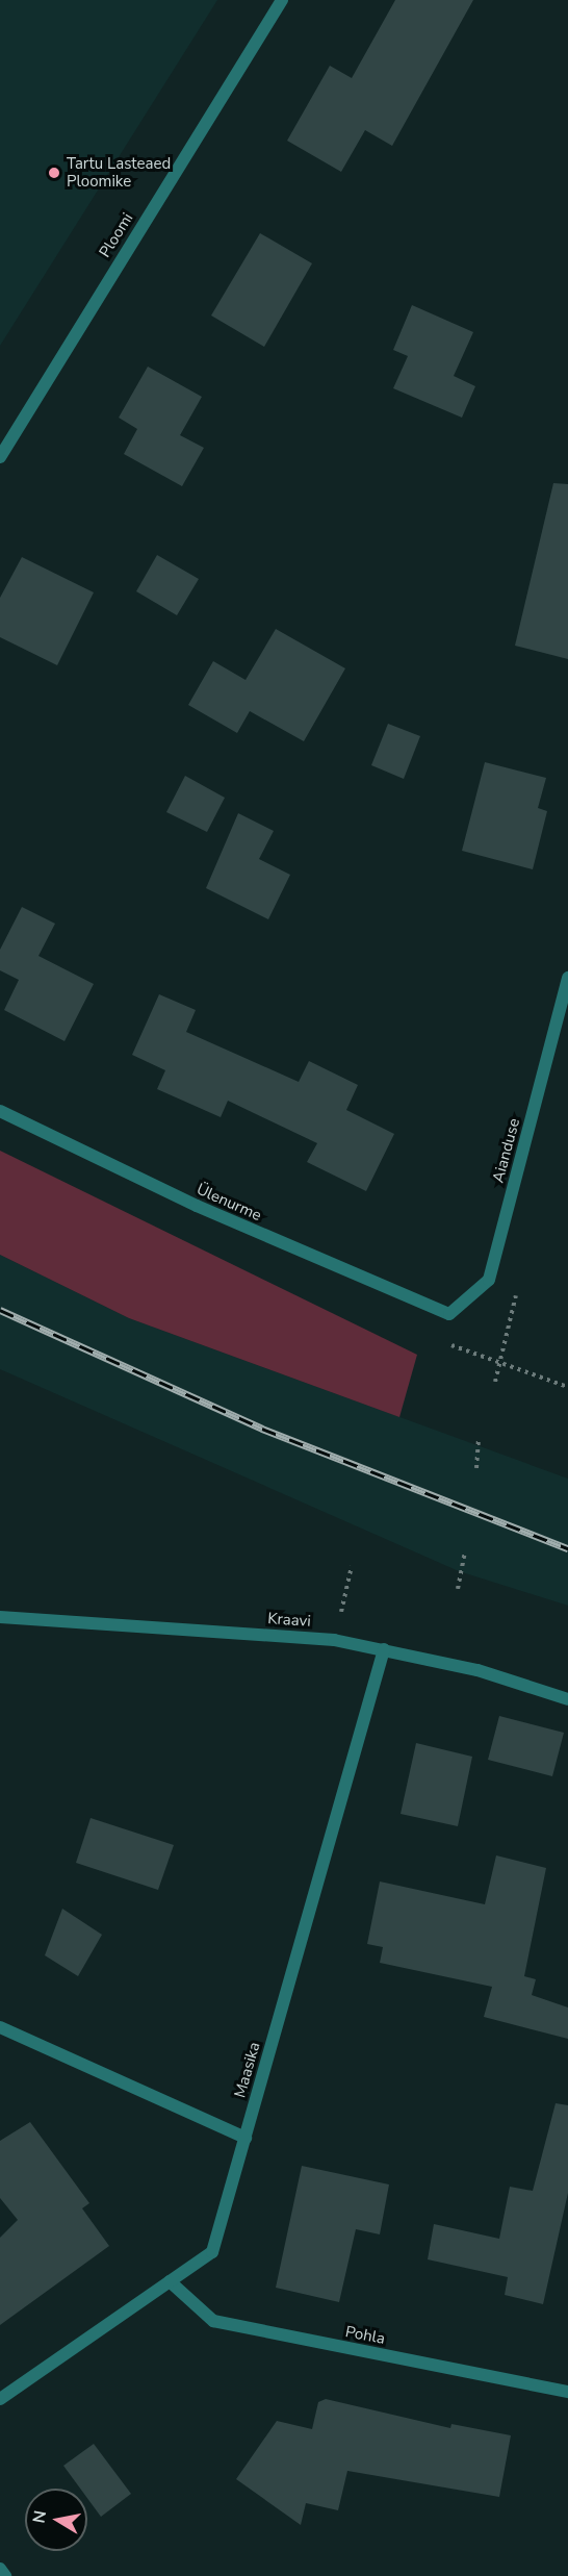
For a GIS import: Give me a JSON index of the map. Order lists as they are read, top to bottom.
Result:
{
  "streets": {
    "street": [
      "Ploomi",
      "Aianduse",
      "Ülenurme",
      "Kraavi",
      "Maasika",
      "Pohla"
    ]
  },
  "crossings": [
    ["Aianduse", "Ülenurme"],
    ["Kraavi", "Maasika"],
    ["Maasika", "Pohla"]
  ],
  "places": ["Tartu Lasteaed Ploomike"],
  "north": "left"
}
